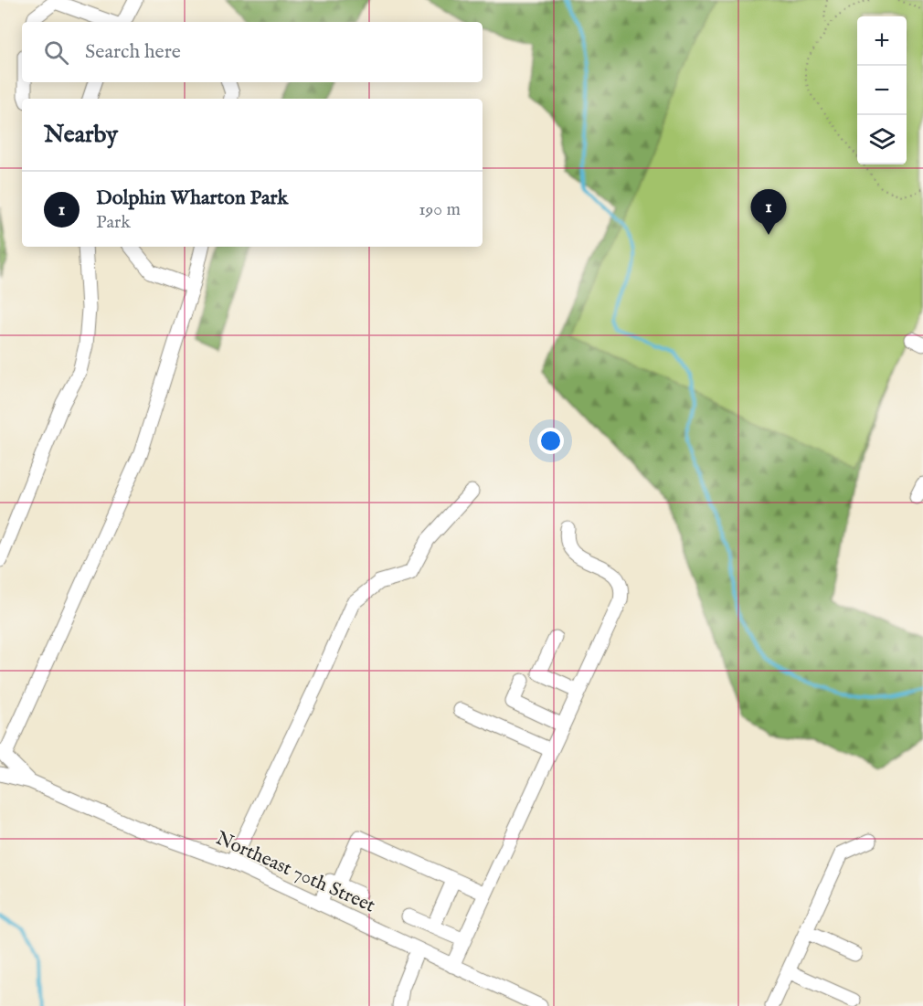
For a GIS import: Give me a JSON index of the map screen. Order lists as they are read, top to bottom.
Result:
{
  "streets": {
    "street": ["Northeast 70th Street"]
  },
  "page": {
    "map_buttons": ["+", "−"],
    "search": "Search here",
    "heading": "Nearby",
    "list": [
      {
        "mark": "1",
        "name": "Dolphin Wharton Park",
        "note": "Park",
        "value": "190 m"
      }
    ],
    "pins": "1"
  }
}
